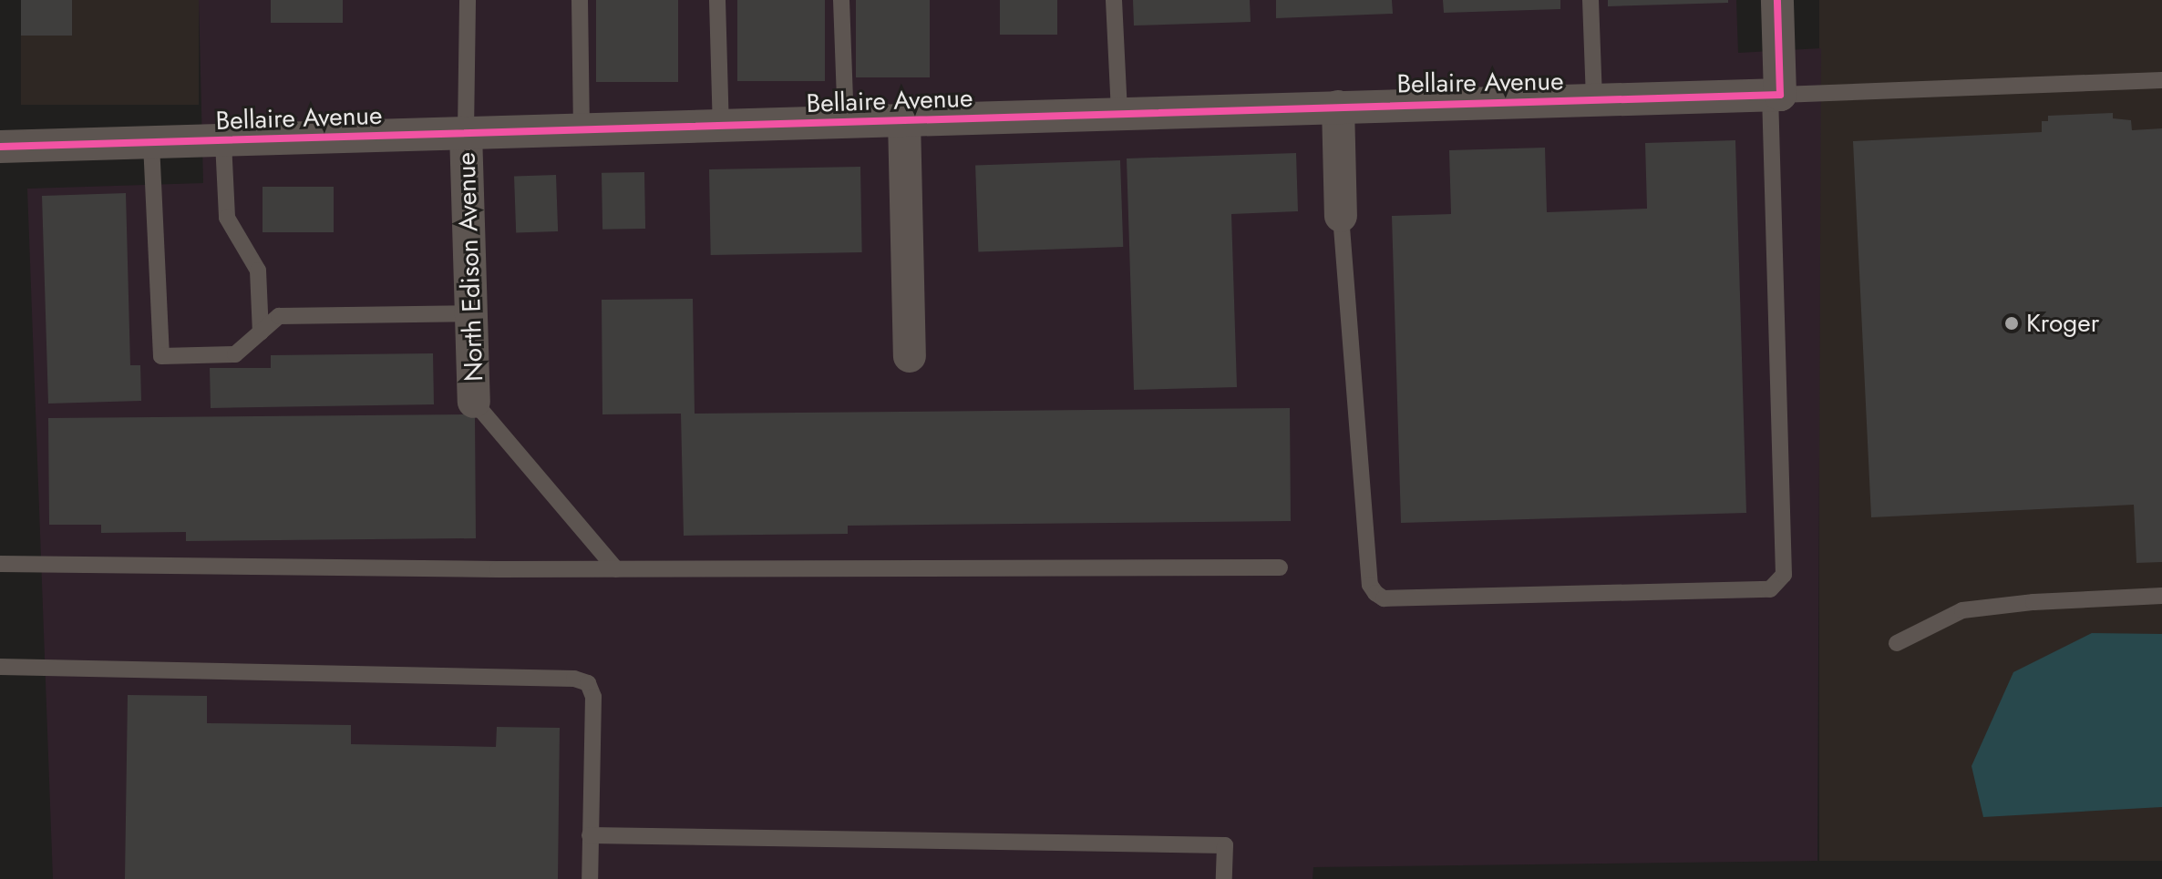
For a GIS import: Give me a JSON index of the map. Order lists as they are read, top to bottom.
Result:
{
  "streets": {
    "street": ["Bellaire Avenue", "North Edison Avenue"]
  },
  "crossings": [
    ["Bellaire Avenue", "North Edison Avenue"]
  ],
  "places": ["Kroger"]
}
